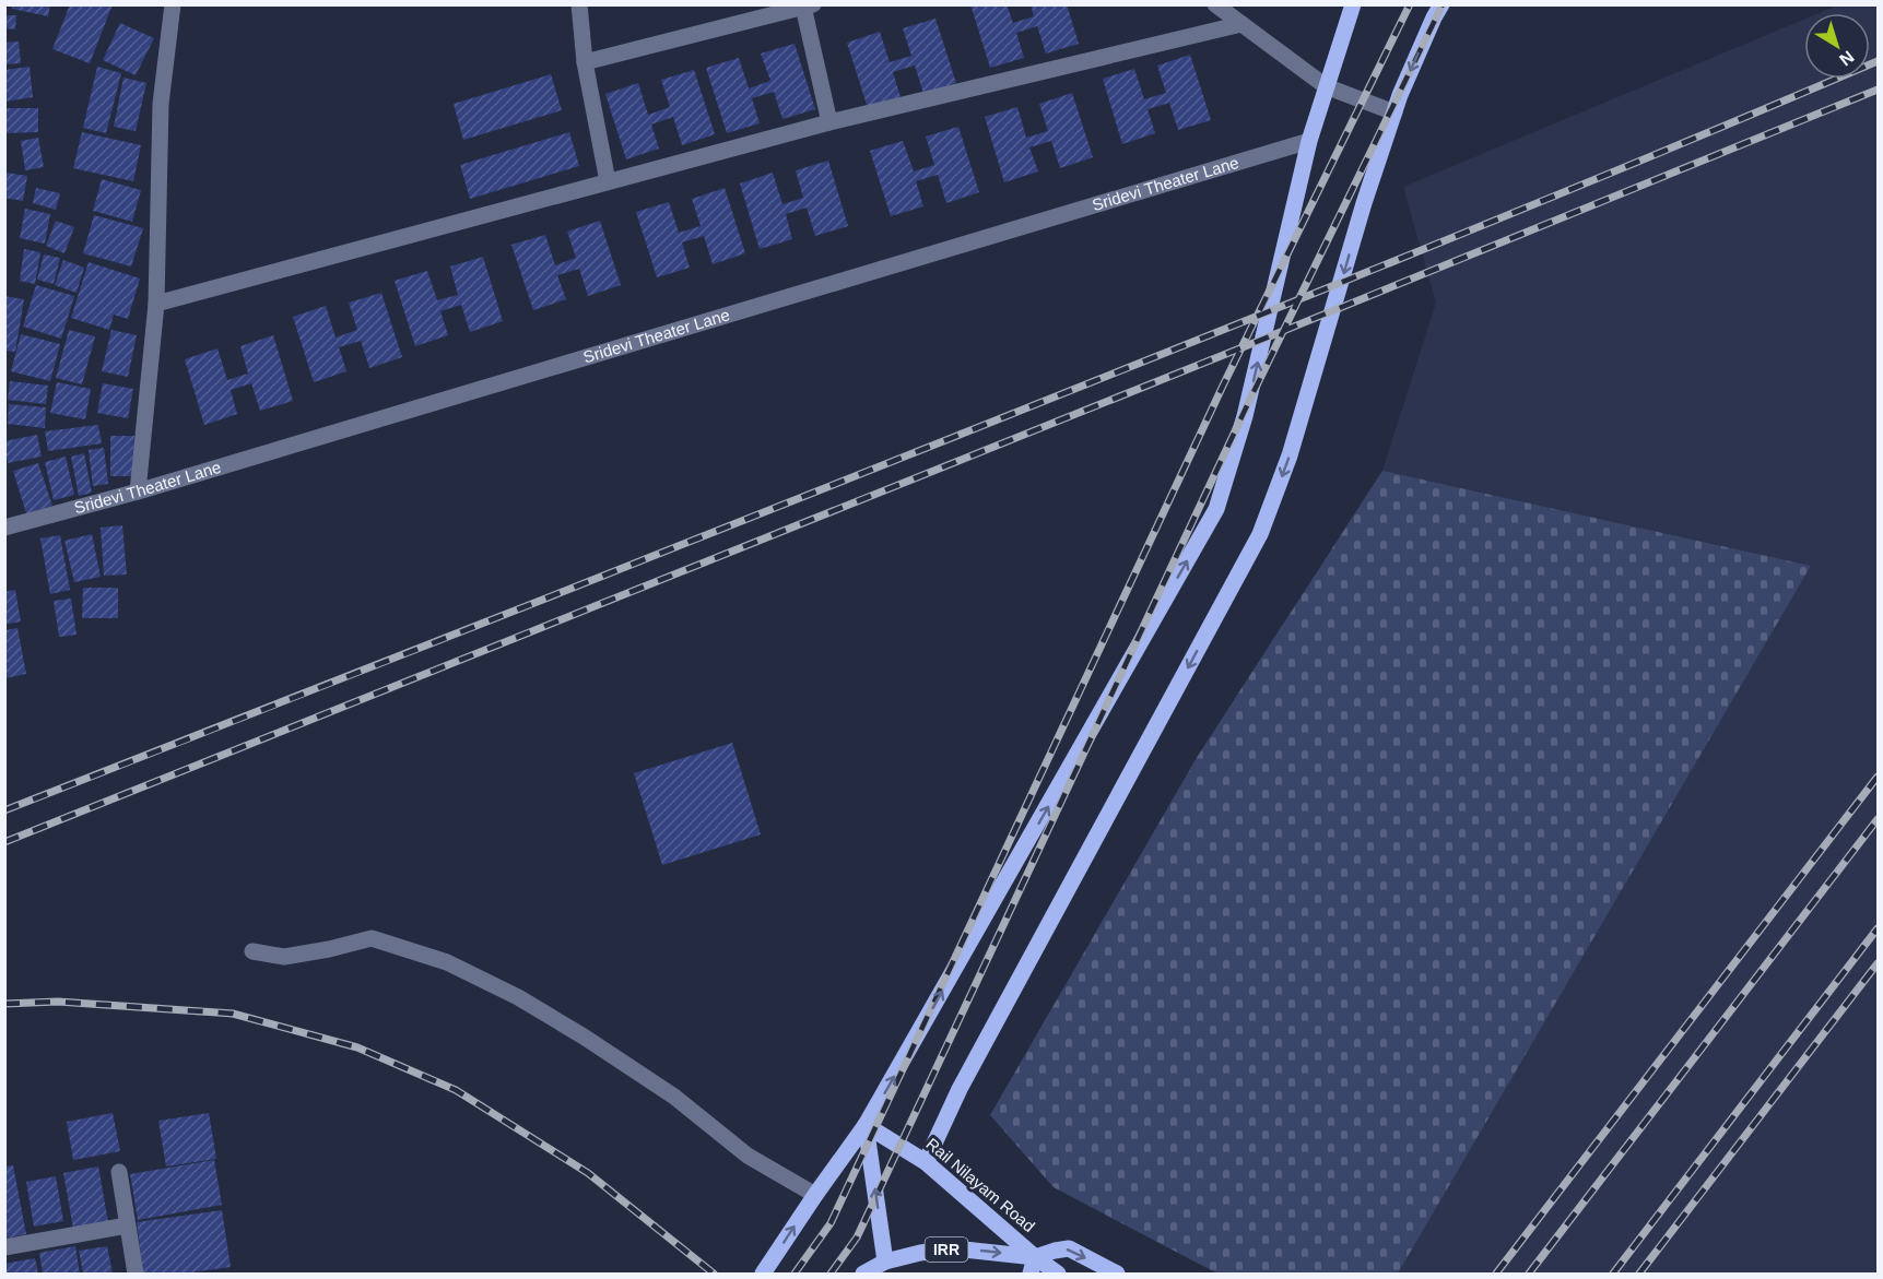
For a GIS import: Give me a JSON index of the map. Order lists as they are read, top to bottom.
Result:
{
  "streets": {
    "main road": ["Rail Nilayam Road", "IRR"],
    "street": ["Sridevi Theater Lane"]
  },
  "crossings": [
    ["Rail Nilayam Road", "IRR"]
  ],
  "one_way": ["Rail Nilayam Road"],
  "north": "bottom right"
}
